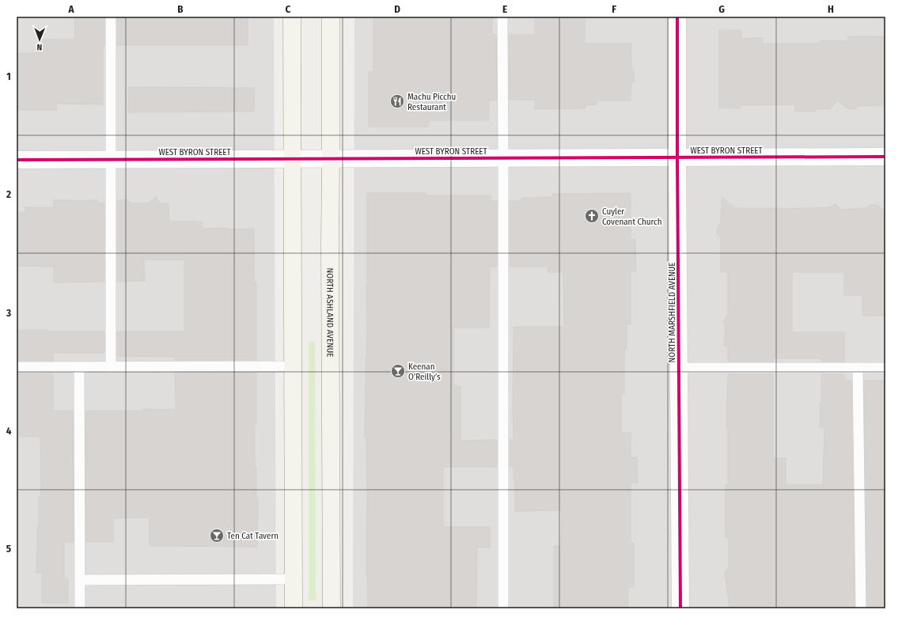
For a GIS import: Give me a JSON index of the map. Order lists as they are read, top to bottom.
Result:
{
  "streets": {
    "main road": ["NORTH ASHLAND AVENUE"],
    "street": ["WEST BYRON STREET", "NORTH MARSHFIELD AVENUE"]
  },
  "crossings": [
    ["WEST BYRON STREET", "NORTH ASHLAND AVENUE"],
    ["WEST BYRON STREET", "NORTH MARSHFIELD AVENUE"]
  ],
  "places": {
    "restaurant": ["Machu Picchu Restaurant"],
    "church": ["Cuyler Covenant Church"],
    "bar": ["Keenan O’Reilly’s", "Ten Cat Tavern"]
  },
  "north": "bottom",
  "grid": {
    "columns": [
      "A",
      "B",
      "C",
      "D",
      "E",
      "F",
      "G",
      "H"
    ],
    "rows": [
      "1",
      "2",
      "3",
      "4",
      "5"
    ]
  }
}
